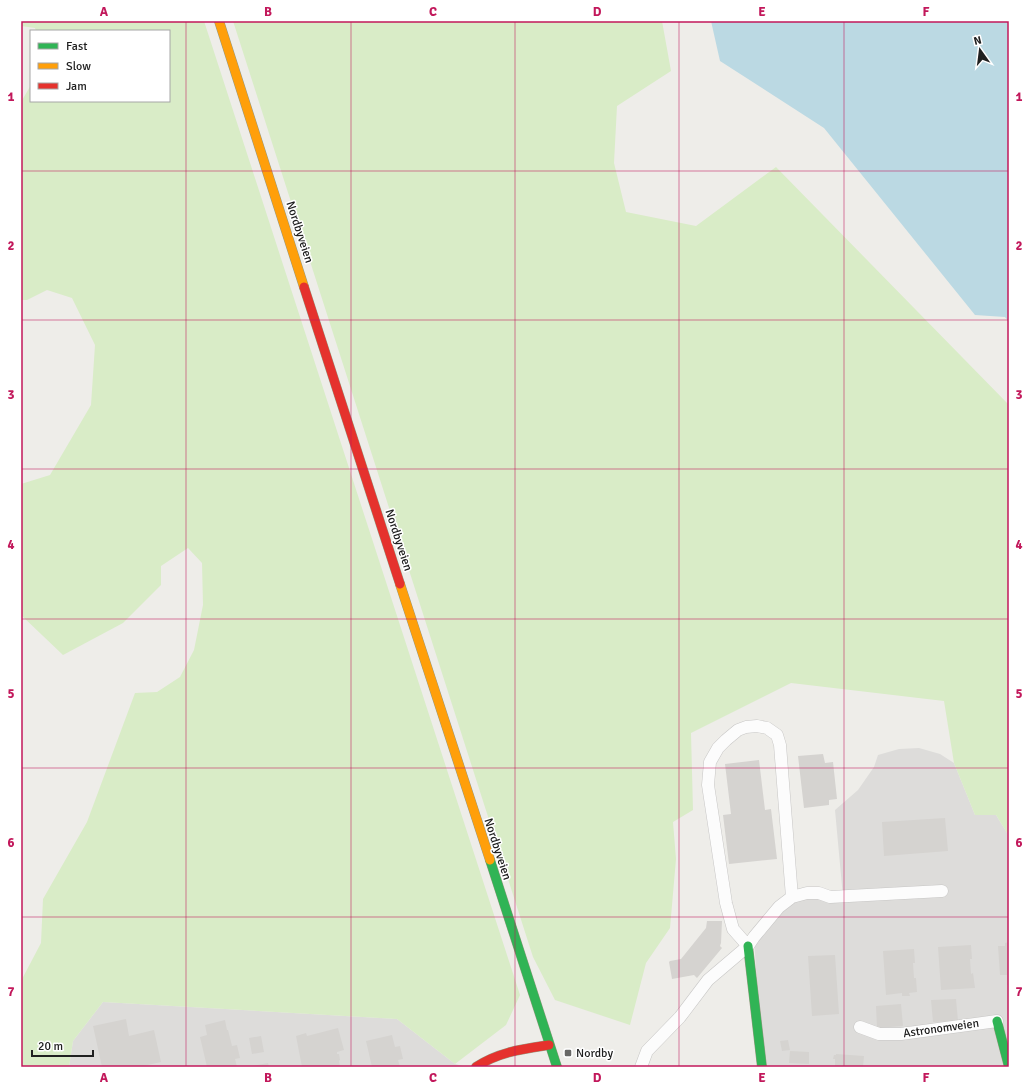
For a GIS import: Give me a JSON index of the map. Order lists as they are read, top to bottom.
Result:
{
  "streets": {
    "main road": ["Nordbyveien", "Astronomveien"]
  },
  "places": {
    "transit": ["Nordby"]
  },
  "legend": ["Fast", "Slow", "Jam"],
  "scale_bar": "20 m",
  "north": "top",
  "grid": {
    "columns": [
      "A",
      "B",
      "C",
      "D",
      "E",
      "F"
    ],
    "rows": [
      "1",
      "2",
      "3",
      "4",
      "5",
      "6",
      "7"
    ]
  }
}
